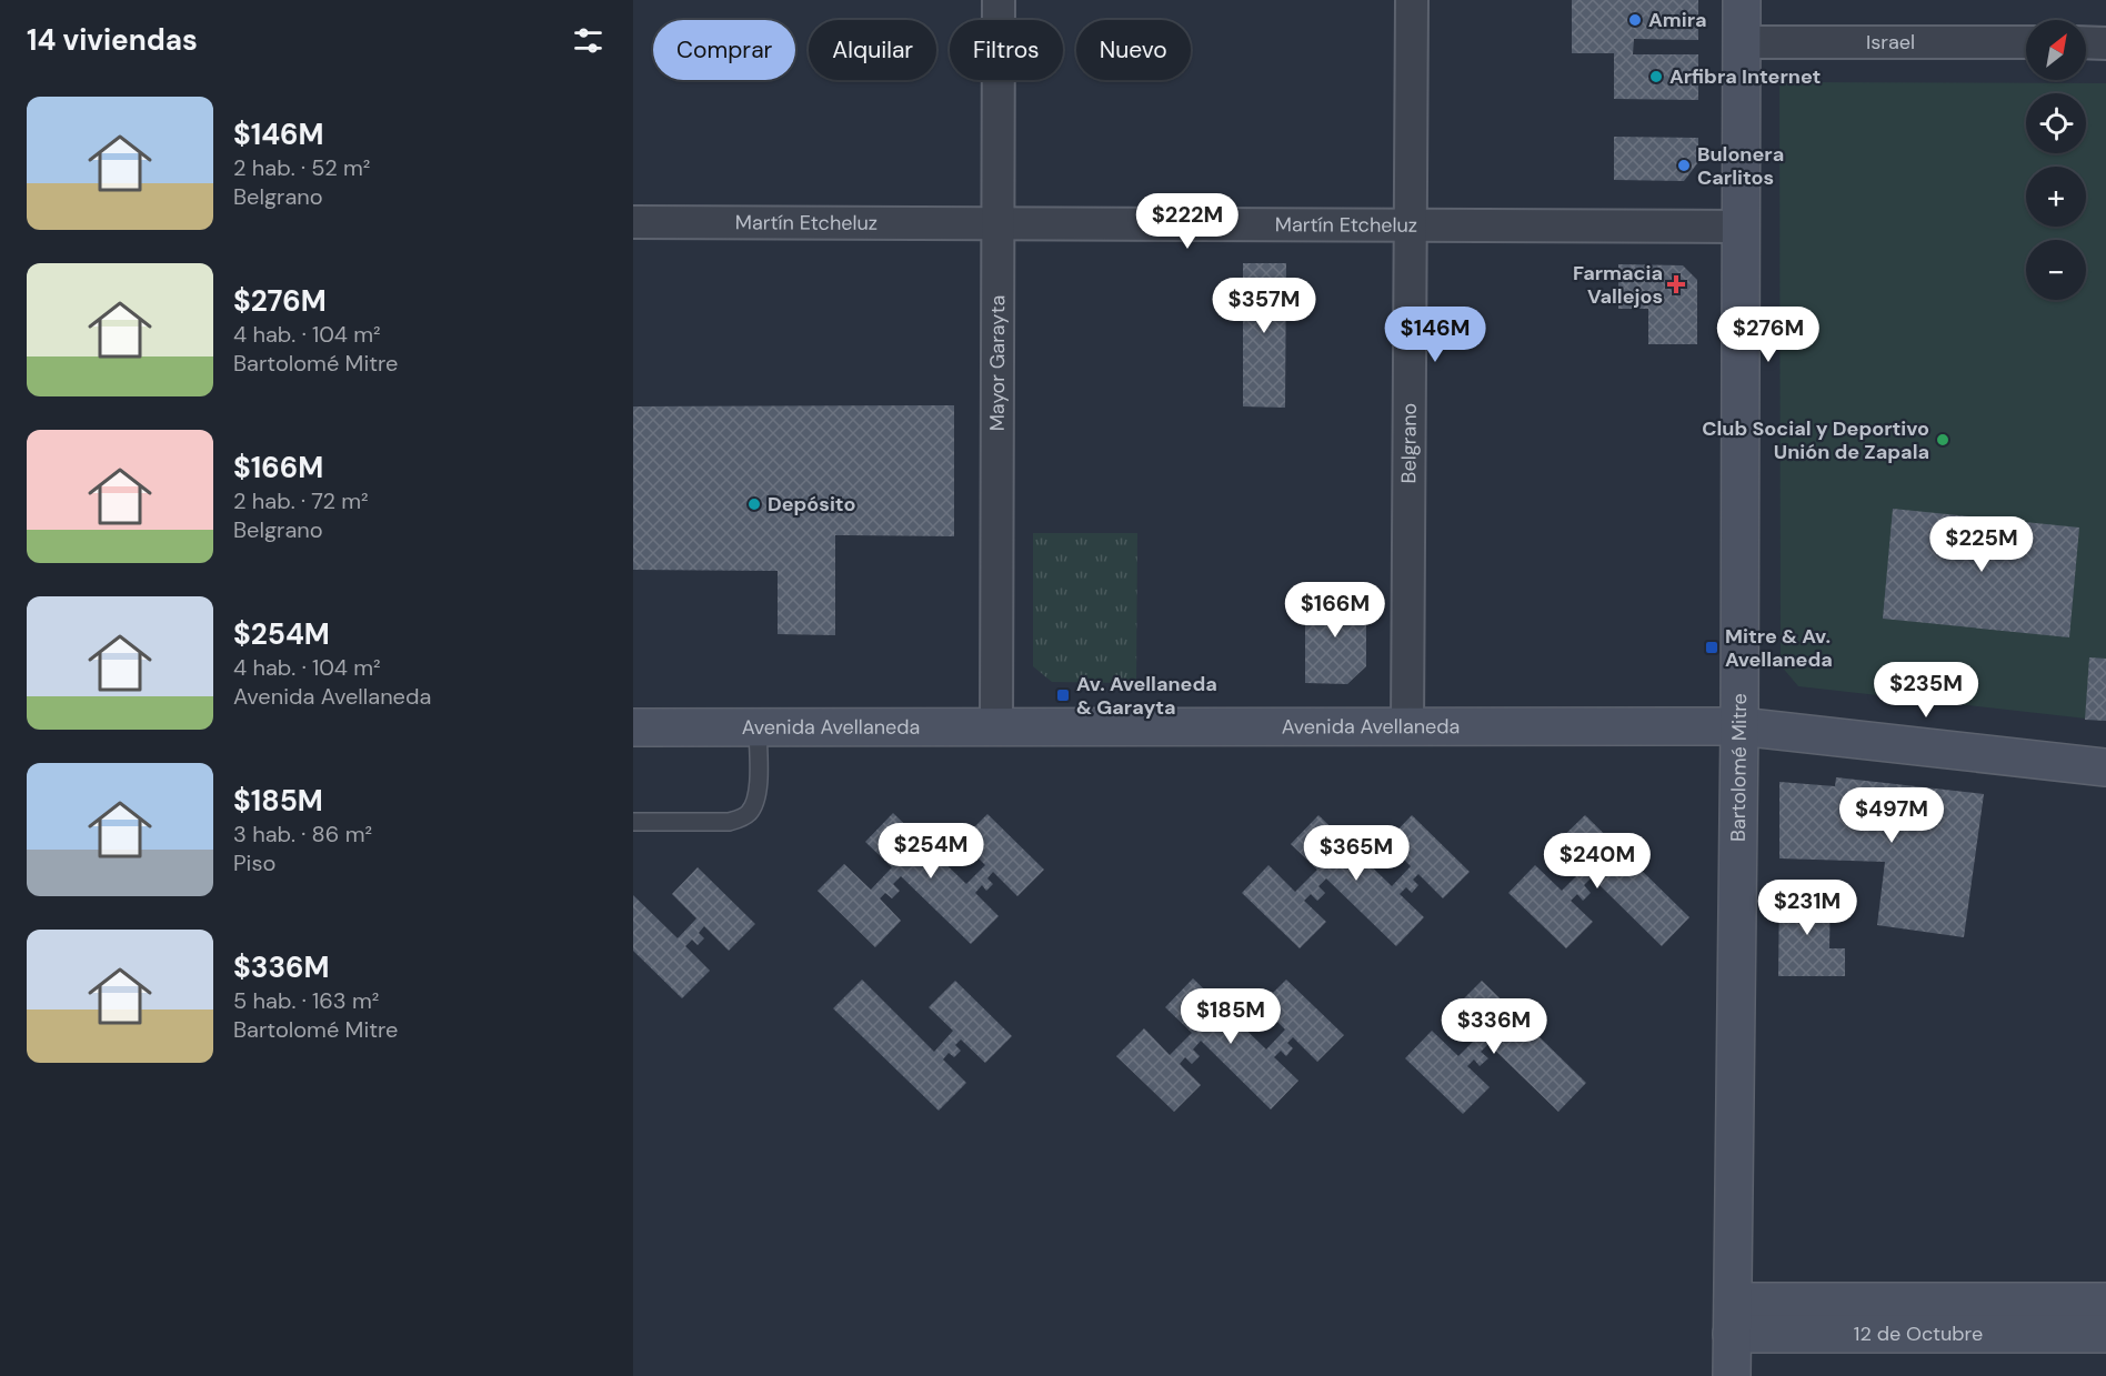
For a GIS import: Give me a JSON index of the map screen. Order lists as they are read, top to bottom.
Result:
{
  "streets": {
    "main road": ["Avenida Avellaneda", "Bartolomé Mitre", "12 de Octubre"],
    "street": [
      "Israel",
      "Martín Etcheluz",
      "Mayor Garayta",
      "Belgrano"
    ]
  },
  "crossings": [
    ["Israel", "Bartolomé Mitre"],
    ["Martín Etcheluz", "Mayor Garayta"],
    ["Martín Etcheluz", "Belgrano"],
    ["Martín Etcheluz", "Bartolomé Mitre"],
    ["Mayor Garayta", "Avenida Avellaneda"],
    ["Belgrano", "Avenida Avellaneda"],
    ["Avenida Avellaneda", "Bartolomé Mitre"],
    ["Bartolomé Mitre", "12 de Octubre"]
  ],
  "places": {
    "other": [
      "Amira",
      "Arfibra Internet",
      "Bulonera Carlitos",
      "Club Social y Deportivo Unión de Zapala",
      "Depósito"
    ],
    "health": ["Farmacia Vallejos"],
    "transit": ["Mitre & Av. Avellaneda", "Av. Avellaneda & Garayta"]
  },
  "north": "top right",
  "page": {
    "heading": "14 viviendas",
    "map_buttons": ["+", "−"],
    "chip": [
      "Comprar",
      "Alquilar",
      "Filtros",
      "Nuevo"
    ],
    "list": [
      {
        "name": "$146M",
        "note": "2 hab. · 52 m² · Belgrano"
      },
      {
        "name": "$276M",
        "note": "4 hab. · 104 m² · Bartolomé Mitre"
      },
      {
        "name": "$166M",
        "note": "2 hab. · 72 m² · Belgrano"
      },
      {
        "name": "$254M",
        "note": "4 hab. · 104 m² · Avenida Avellaneda"
      },
      {
        "name": "$185M",
        "note": "3 hab. · 86 m² · Piso"
      },
      {
        "name": "$336M",
        "note": "5 hab. · 163 m² · Bartolomé Mitre"
      }
    ],
    "price": [
      "$222M",
      "$357M",
      "$146M",
      "$276M",
      "$225M",
      "$166M",
      "$235M",
      "$497M",
      "$254M",
      "$365M",
      "$240M",
      "$231M",
      "$185M",
      "$336M"
    ]
  }
}
